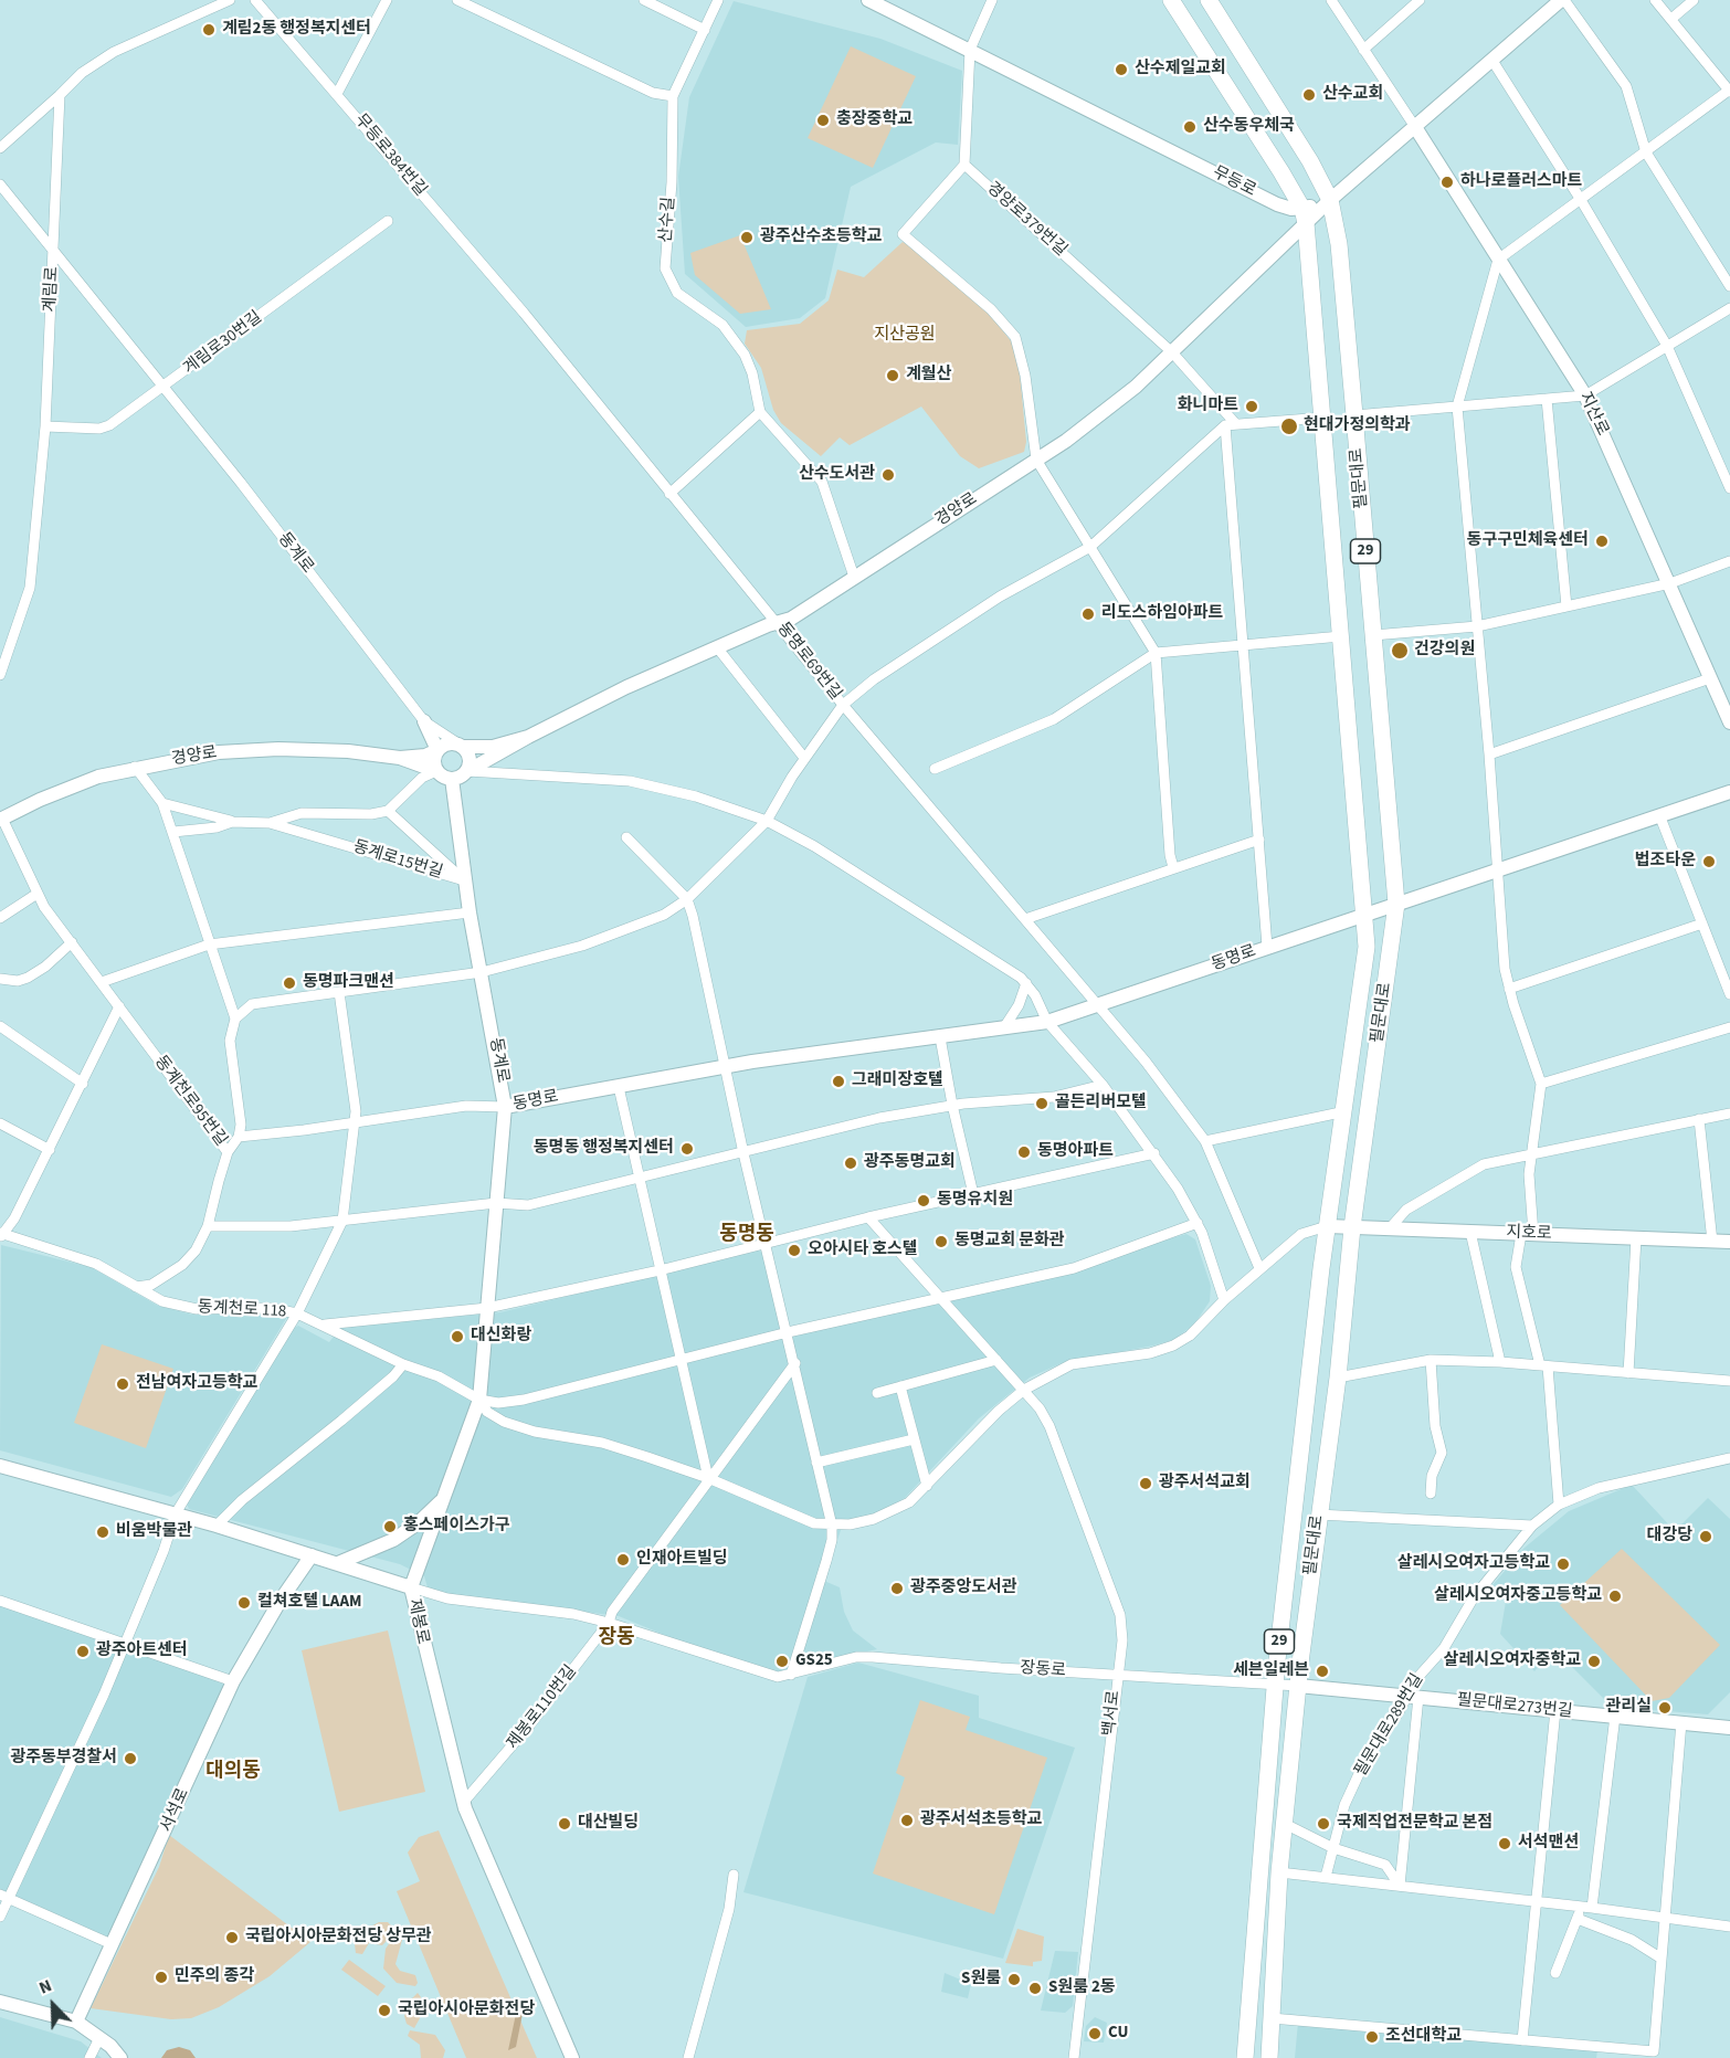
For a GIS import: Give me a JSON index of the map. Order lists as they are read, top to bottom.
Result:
{
  "streets": {
    "main road": ["필문대로", "29"],
    "street": [
      "무등로384번길",
      "무등로",
      "산수길",
      "경양로379번길",
      "계림로",
      "계림로30번길",
      "지산로",
      "경양로",
      "동계로",
      "동명로69번길",
      "동계로15번길",
      "동명로",
      "동계천로95번길",
      "지호로",
      "동계천로 118",
      "제봉로",
      "장동로",
      "필문대로273번길",
      "제봉로110번길",
      "백서로",
      "필문대로289번길",
      "서석로"
    ]
  },
  "crossings": [
    ["무등로384번길", "동명로69번길"],
    ["무등로", "필문대로"],
    ["무등로", "경양로"],
    ["경양로379번길", "경양로"],
    ["계림로", "계림로30번길"],
    ["계림로", "동계로"],
    ["계림로30번길", "동계로"],
    ["필문대로", "경양로"],
    ["필문대로", "동명로"],
    ["필문대로", "지호로"],
    ["필문대로", "장동로"],
    ["필문대로", "필문대로273번길"],
    ["경양로", "동계로"],
    ["경양로", "동명로69번길"],
    ["경양로", "동계천로95번길"],
    ["동계로", "동계로15번길"],
    ["동계로", "동명로"],
    ["동명로69번길", "동명로"],
    ["동명로", "동계천로 118"],
    ["동명로", "제봉로"],
    ["동명로", "장동로"],
    ["동계천로95번길", "동계천로 118"],
    ["제봉로", "장동로"],
    ["제봉로", "제봉로110번길"],
    ["제봉로", "서석로"],
    ["장동로", "필문대로273번길"],
    ["장동로", "제봉로110번길"],
    ["장동로", "백서로"],
    ["필문대로273번길", "필문대로289번길"]
  ],
  "districts": ["동명동", "장동", "대의동"],
  "parks": ["지산공원"],
  "places": [
    "계림2동 행정복지센터",
    "산수제일교회",
    "산수교회",
    "충장중학교",
    "산수동우체국",
    "하나로플러스마트",
    "광주산수초등학교",
    "계월산",
    "화니마트",
    "현대가정의학과",
    "산수도서관",
    "동구구민체육센터",
    "리도스하임아파트",
    "건강의원",
    "법조타운",
    "동명파크맨션",
    "그래미장호텔",
    "골든리버모텔",
    "동명동 행정복지센터",
    "동명아파트",
    "광주동명교회",
    "동명유치원",
    "동명교회 문화관",
    "오아시타 호스텔",
    "대신화랑",
    "전남여자고등학교",
    "광주서석교회",
    "홍스페이스가구",
    "비움박물관",
    "대강당",
    "인재아트빌딩",
    "살레시오여자고등학교",
    "광주중앙도서관",
    "살레시오여자중고등학교",
    "컬쳐호텔 LAAM",
    "광주아트센터",
    "GS25",
    "살레시오여자중학교",
    "세븐일레븐",
    "관리실",
    "광주동부경찰서",
    "광주서석초등학교",
    "대산빌딩",
    "국제직업전문학교 본점",
    "서석맨션",
    "국립아시아문화전당 상무관",
    "민주의 종각",
    "S원룸",
    "S원룸 2동",
    "국립아시아문화전당",
    "CU",
    "조선대학교"
  ],
  "north": "top left"
}
